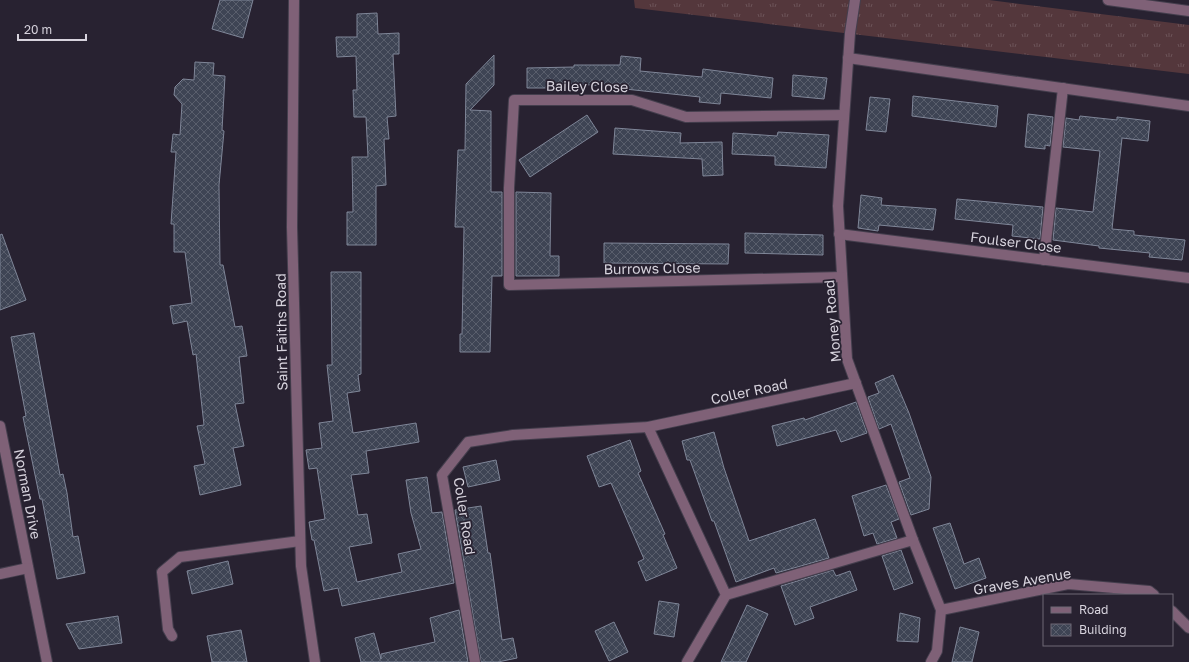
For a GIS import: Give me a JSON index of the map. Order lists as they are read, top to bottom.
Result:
{
  "streets": {
    "street": [
      "Bailey Close",
      "Foulser Close",
      "Burrows Close",
      "Money Road",
      "Saint Faiths Road",
      "Coller Road",
      "Norman Drive",
      "Graves Avenue"
    ]
  },
  "crossings": [
    ["Bailey Close", "Burrows Close"],
    ["Bailey Close", "Money Road"],
    ["Foulser Close", "Money Road"],
    ["Burrows Close", "Money Road"],
    ["Money Road", "Coller Road"],
    ["Money Road", "Graves Avenue"]
  ],
  "legend": ["Road", "Building"],
  "scale_bar": "20 m"
}
